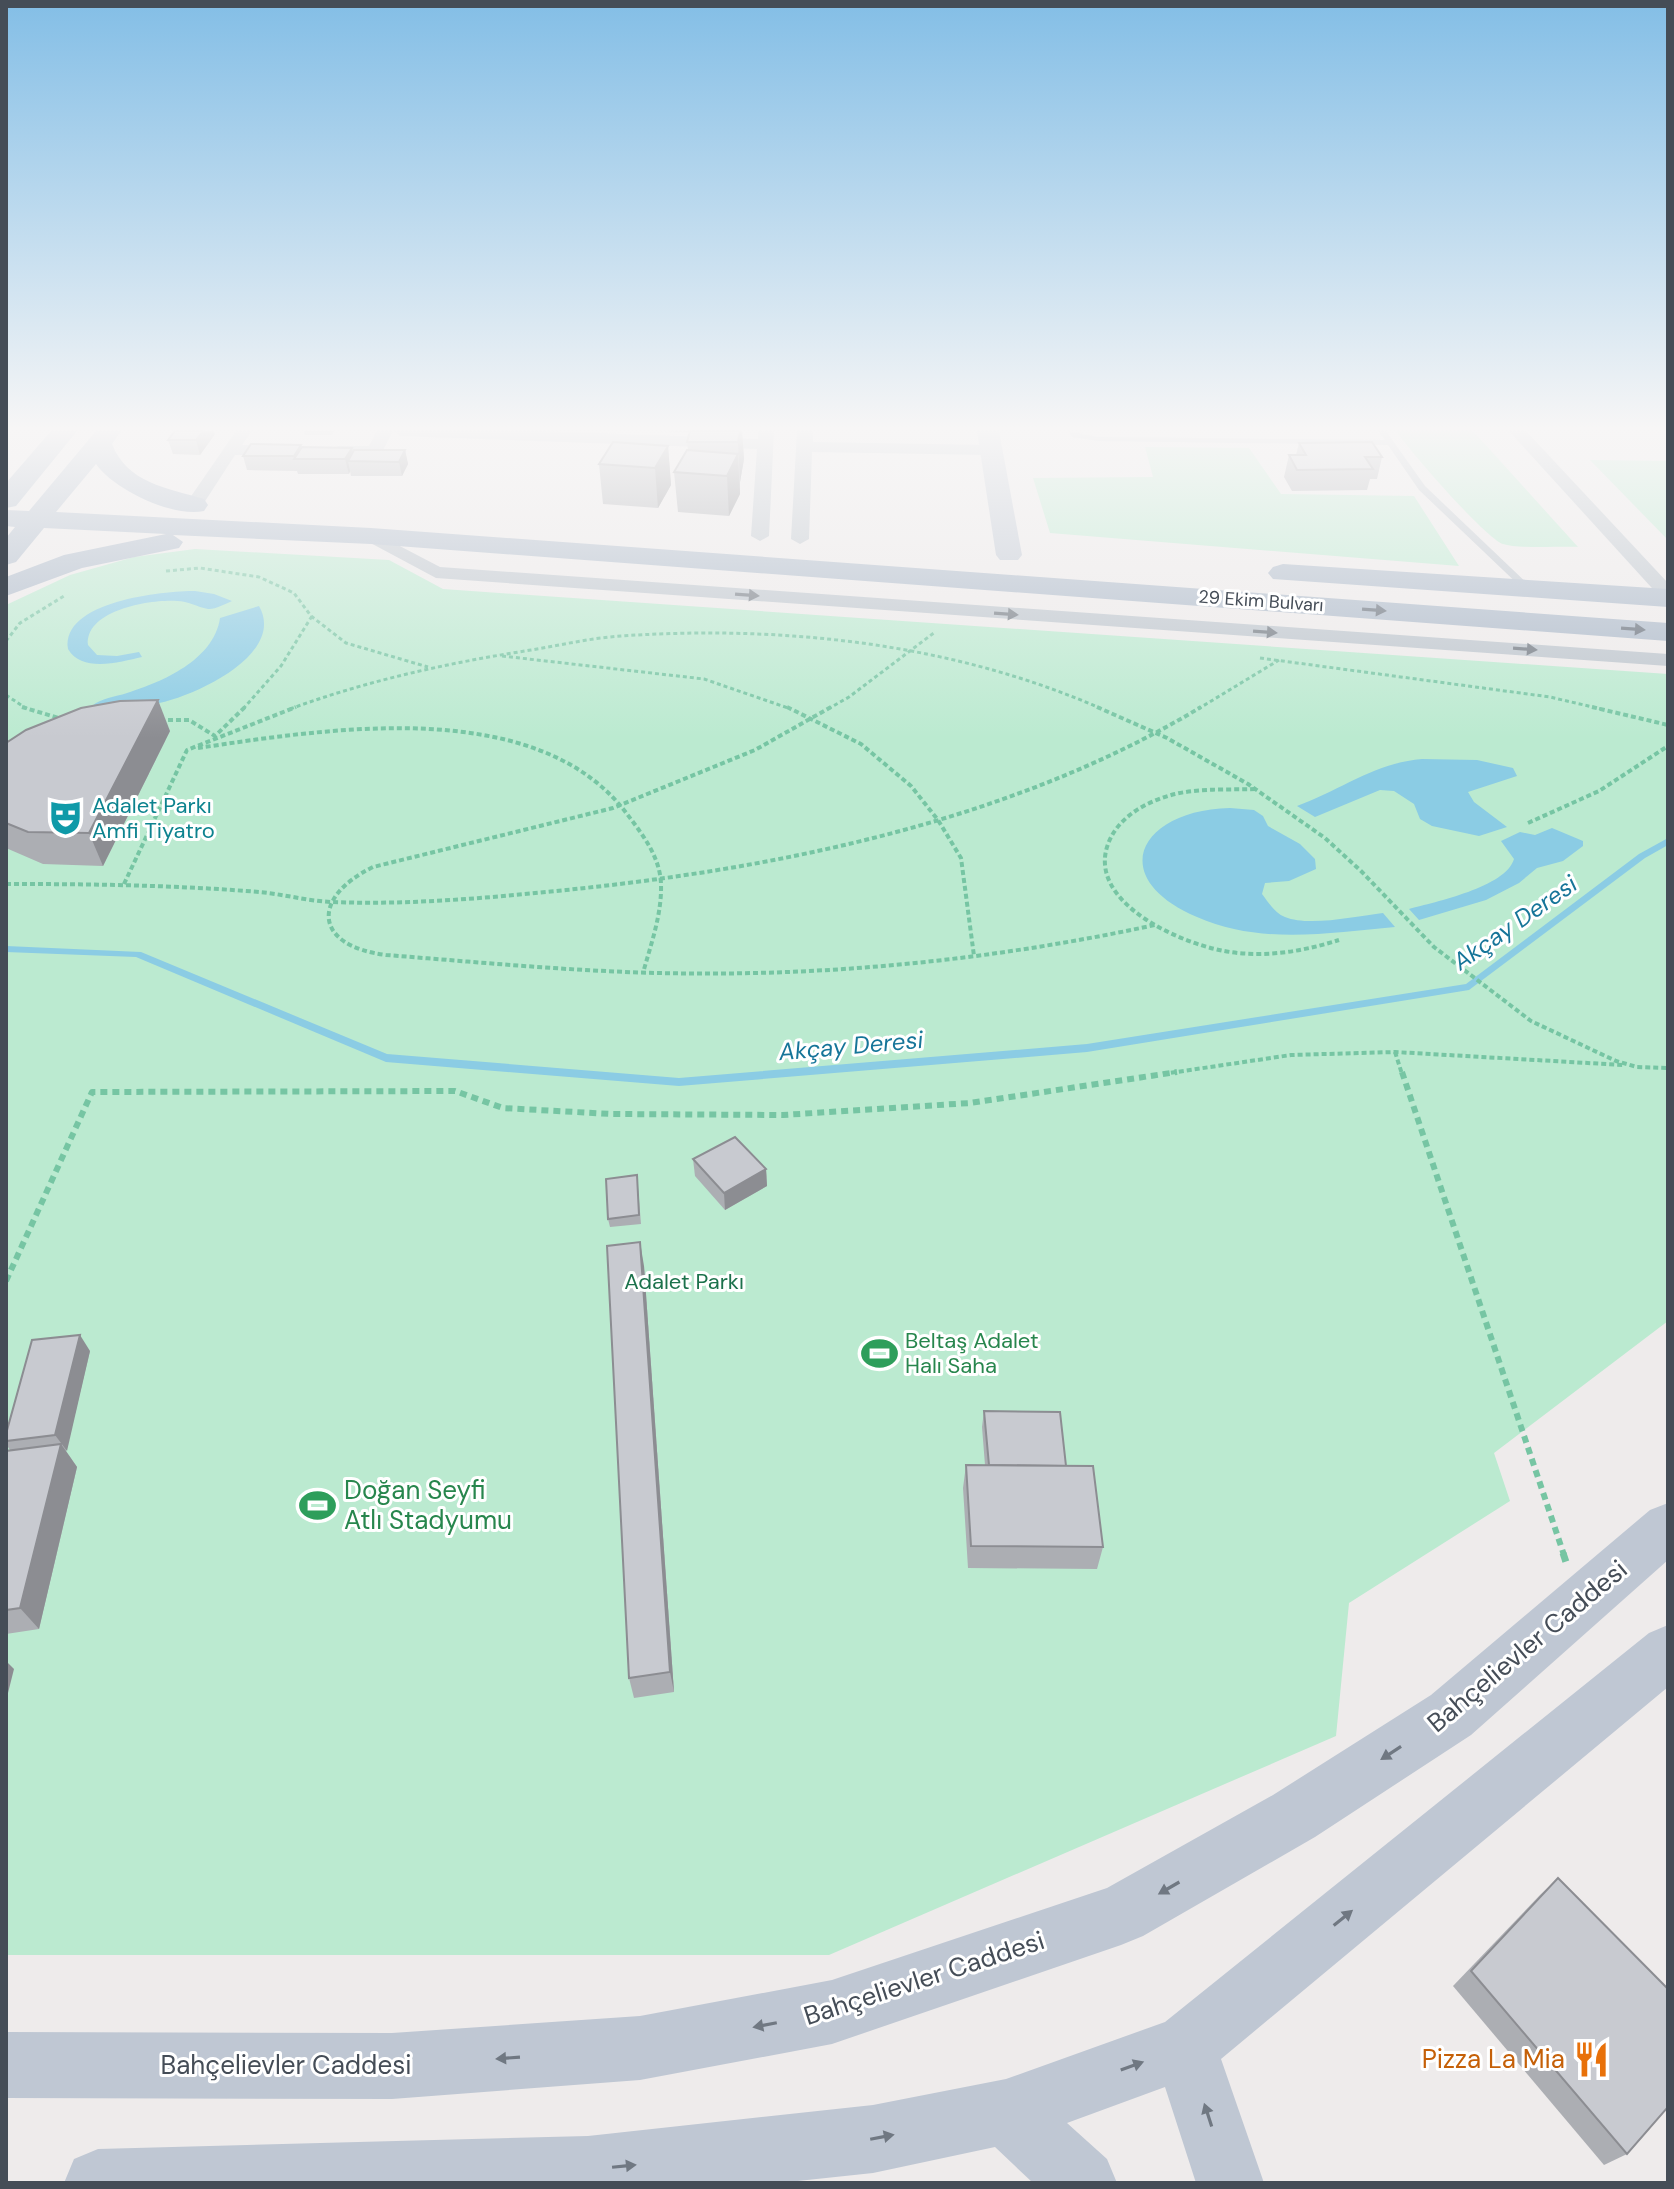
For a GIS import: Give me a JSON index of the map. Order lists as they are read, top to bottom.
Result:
{
  "streets": {
    "main road": ["29 Ekim Bulvarı"],
    "street": ["Bahçelievler Caddesi"]
  },
  "water": ["Akçay Deresi"],
  "parks": ["Adalet Parkı"],
  "places": {
    "theatre": ["Adalet Parkı Amfi Tiyatro"],
    "sports": ["Beltaş Adalet Halı Saha", "Doğan Seyfi Atlı Stadyumu"],
    "restaurant": ["Pizza La Mia"]
  }
}
